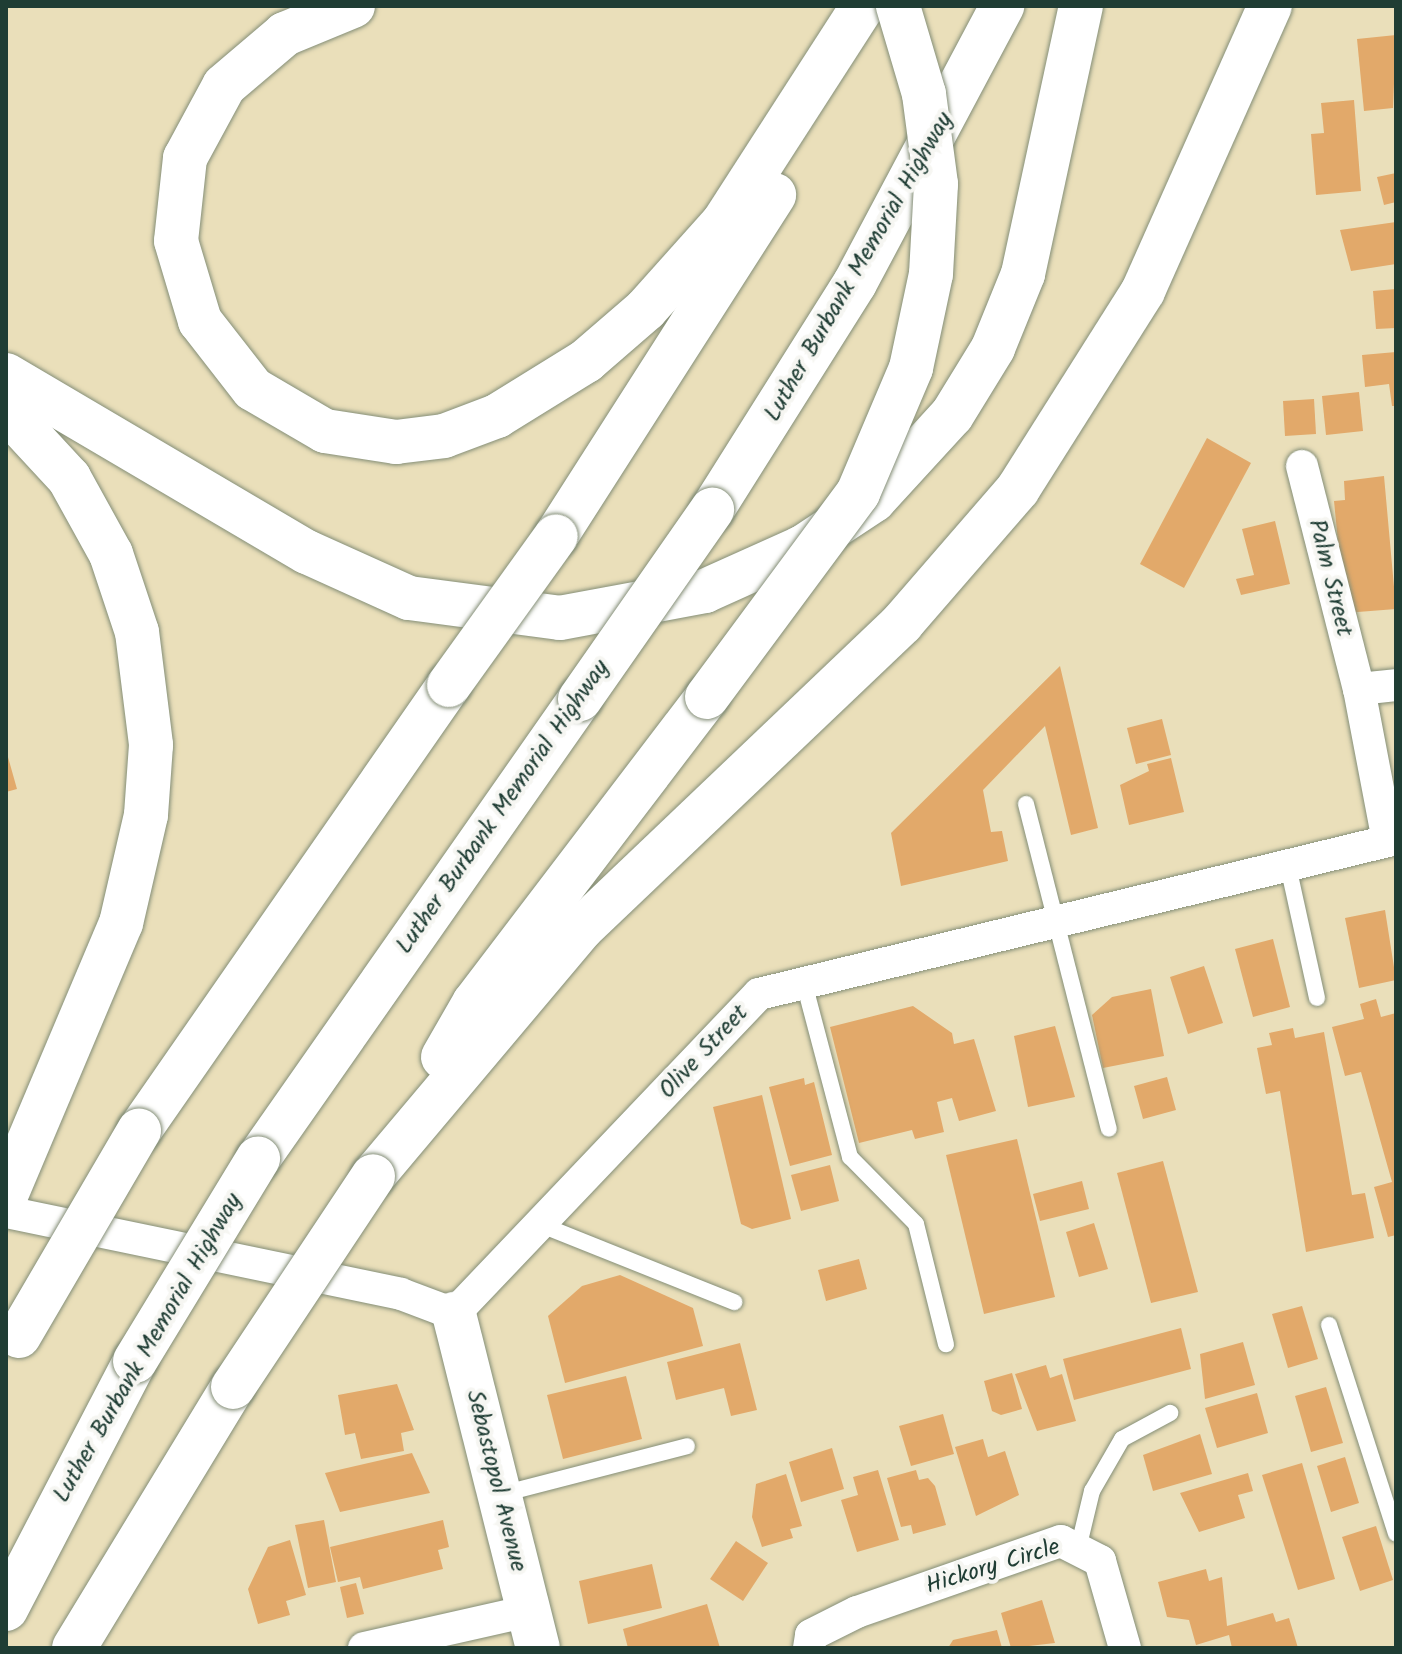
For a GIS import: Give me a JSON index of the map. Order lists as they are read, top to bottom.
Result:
{
  "streets": {
    "main road": ["Luther Burbank Memorial Highway", "Sebastopol Avenue"],
    "street": ["Palm Street", "Olive Street", "Hickory Circle"]
  },
  "crossings": [
    ["Palm Street", "Olive Street"],
    ["Olive Street", "Sebastopol Avenue"]
  ]
}
